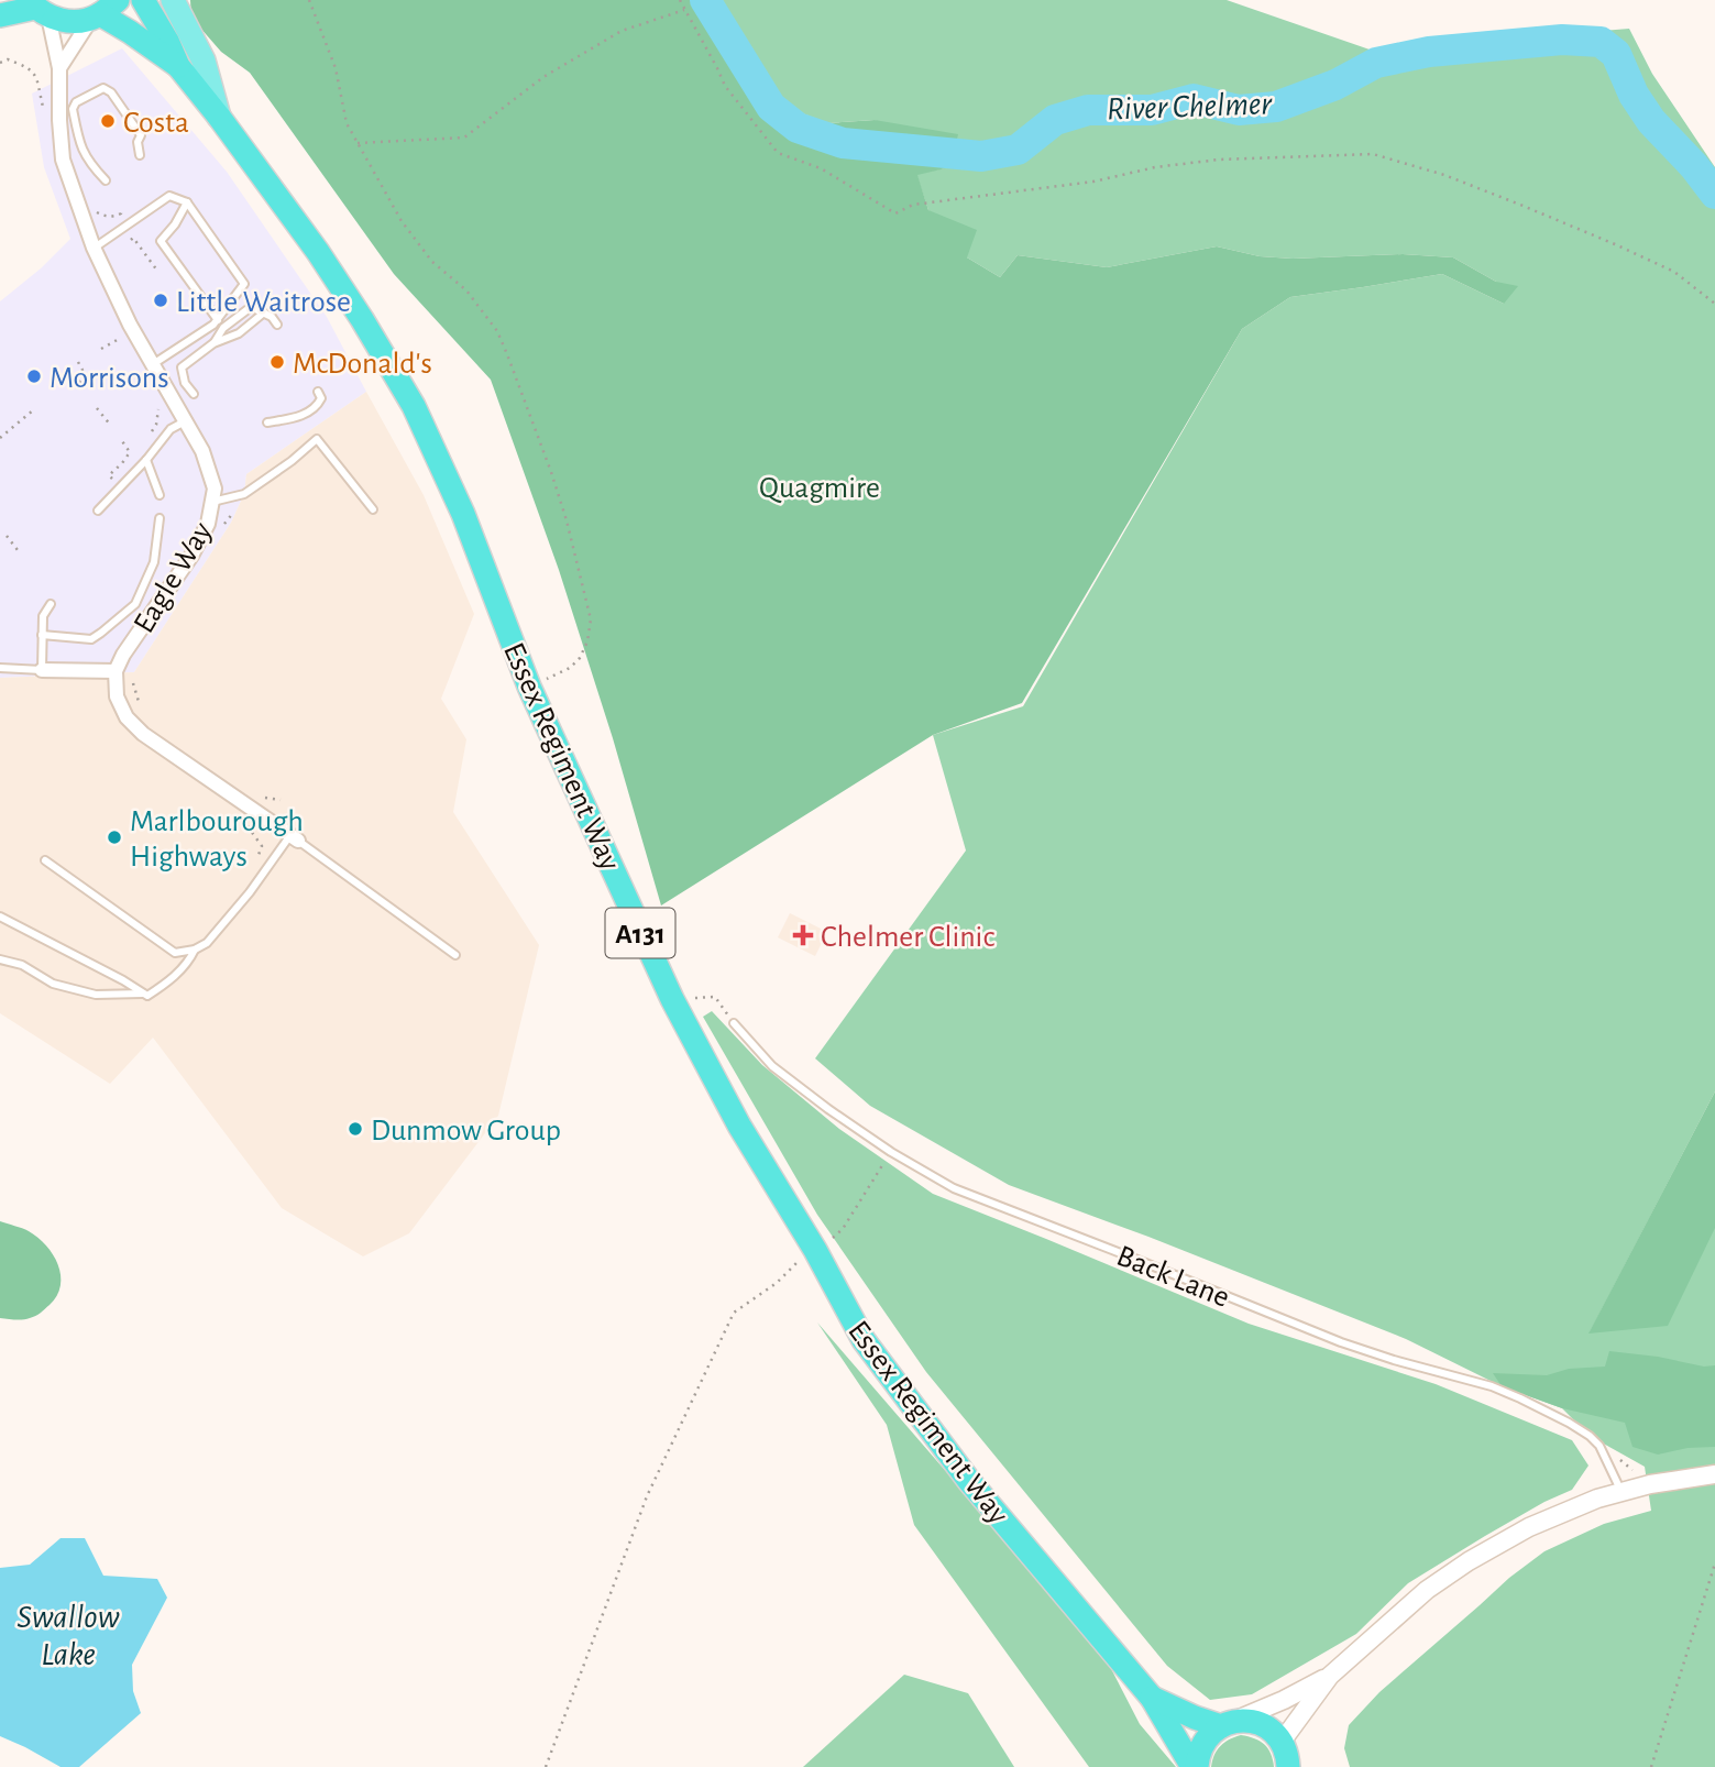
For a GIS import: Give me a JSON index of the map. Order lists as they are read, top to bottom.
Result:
{
  "streets": {
    "highway": ["Essex Regiment Way", "A131"],
    "street": ["Eagle Way"],
    "lane": ["Back Lane"]
  },
  "water": ["River Chelmer", "Swallow Lake"],
  "parks": ["Quagmire"],
  "places": {
    "other": [
      "Costa",
      "Little Waitrose",
      "McDonald's",
      "Morrisons",
      "Marlbourough Highways",
      "Dunmow Group"
    ],
    "health": ["Chelmer Clinic"]
  }
}
